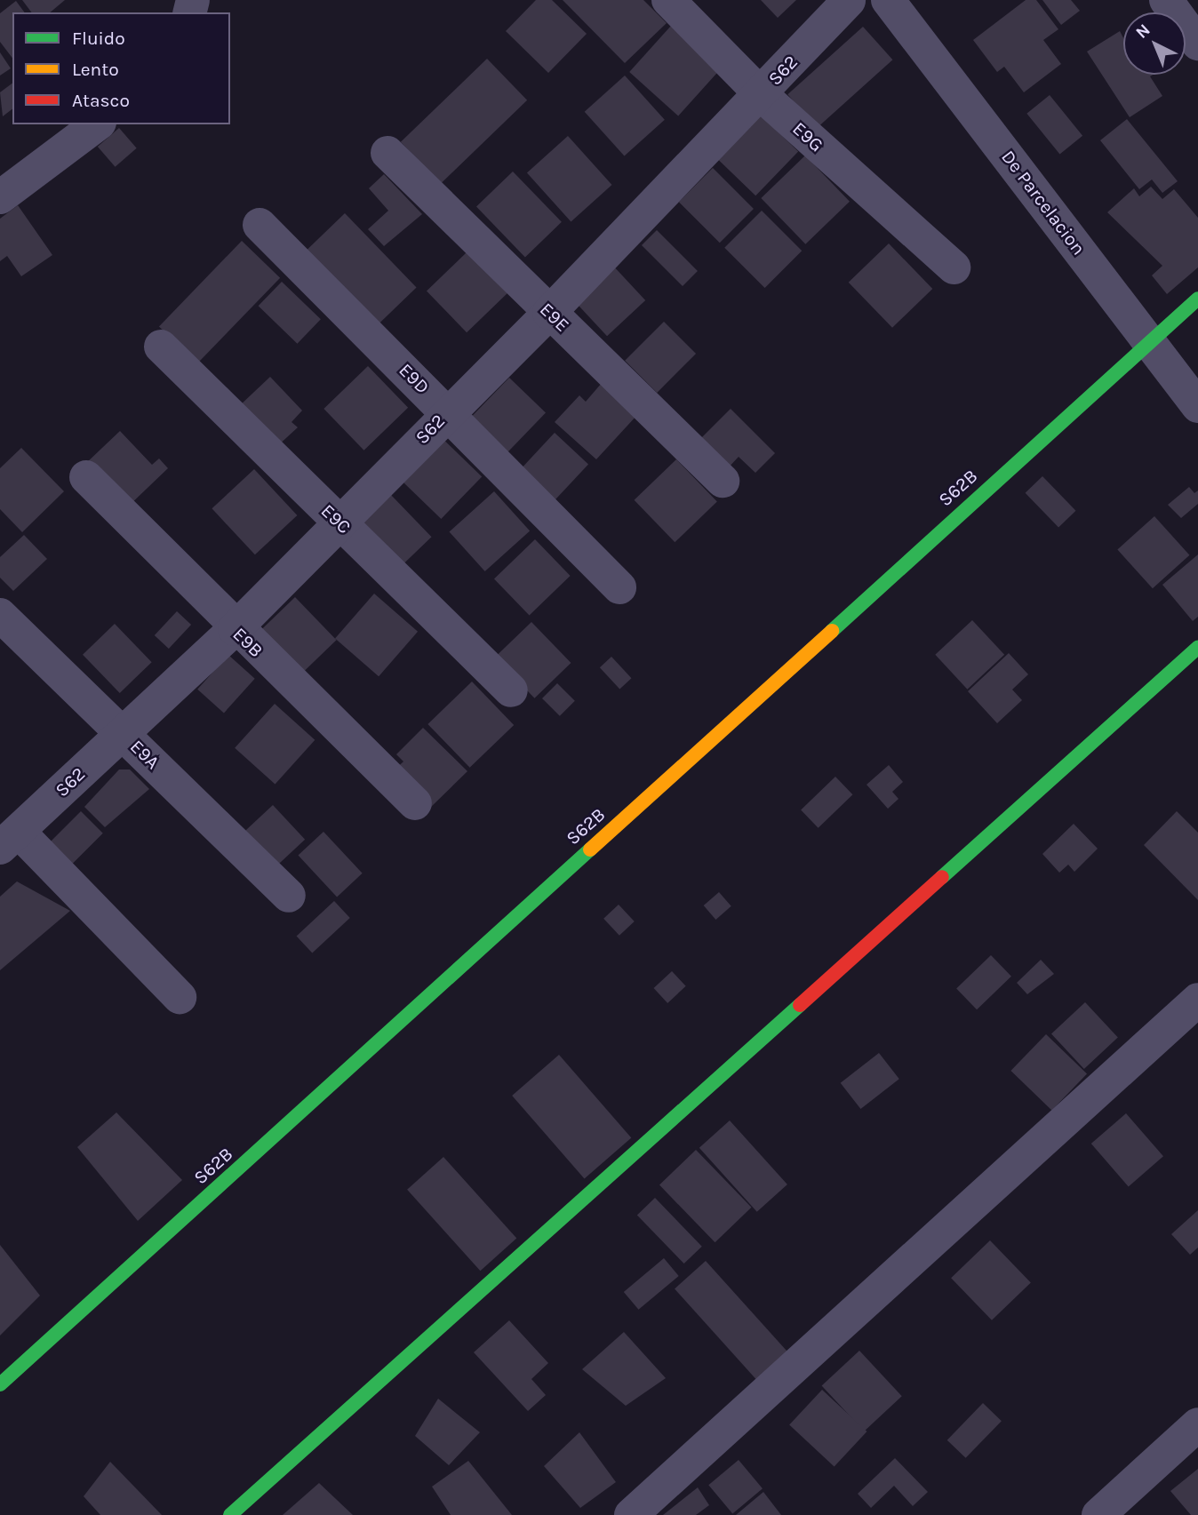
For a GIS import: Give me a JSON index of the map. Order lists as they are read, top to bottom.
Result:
{
  "streets": {
    "street": [
      "S62",
      "E9G",
      "De Parcelacion",
      "E9E",
      "E9D",
      "S62B",
      "E9C",
      "E9B",
      "E9A"
    ]
  },
  "crossings": [
    ["S62", "E9G"],
    ["S62", "E9E"],
    ["S62", "E9D"],
    ["S62", "E9C"],
    ["S62", "E9B"],
    ["S62", "E9A"],
    ["De Parcelacion", "S62B"]
  ],
  "legend": ["Fluido", "Lento", "Atasco"],
  "north": "top left"
}
